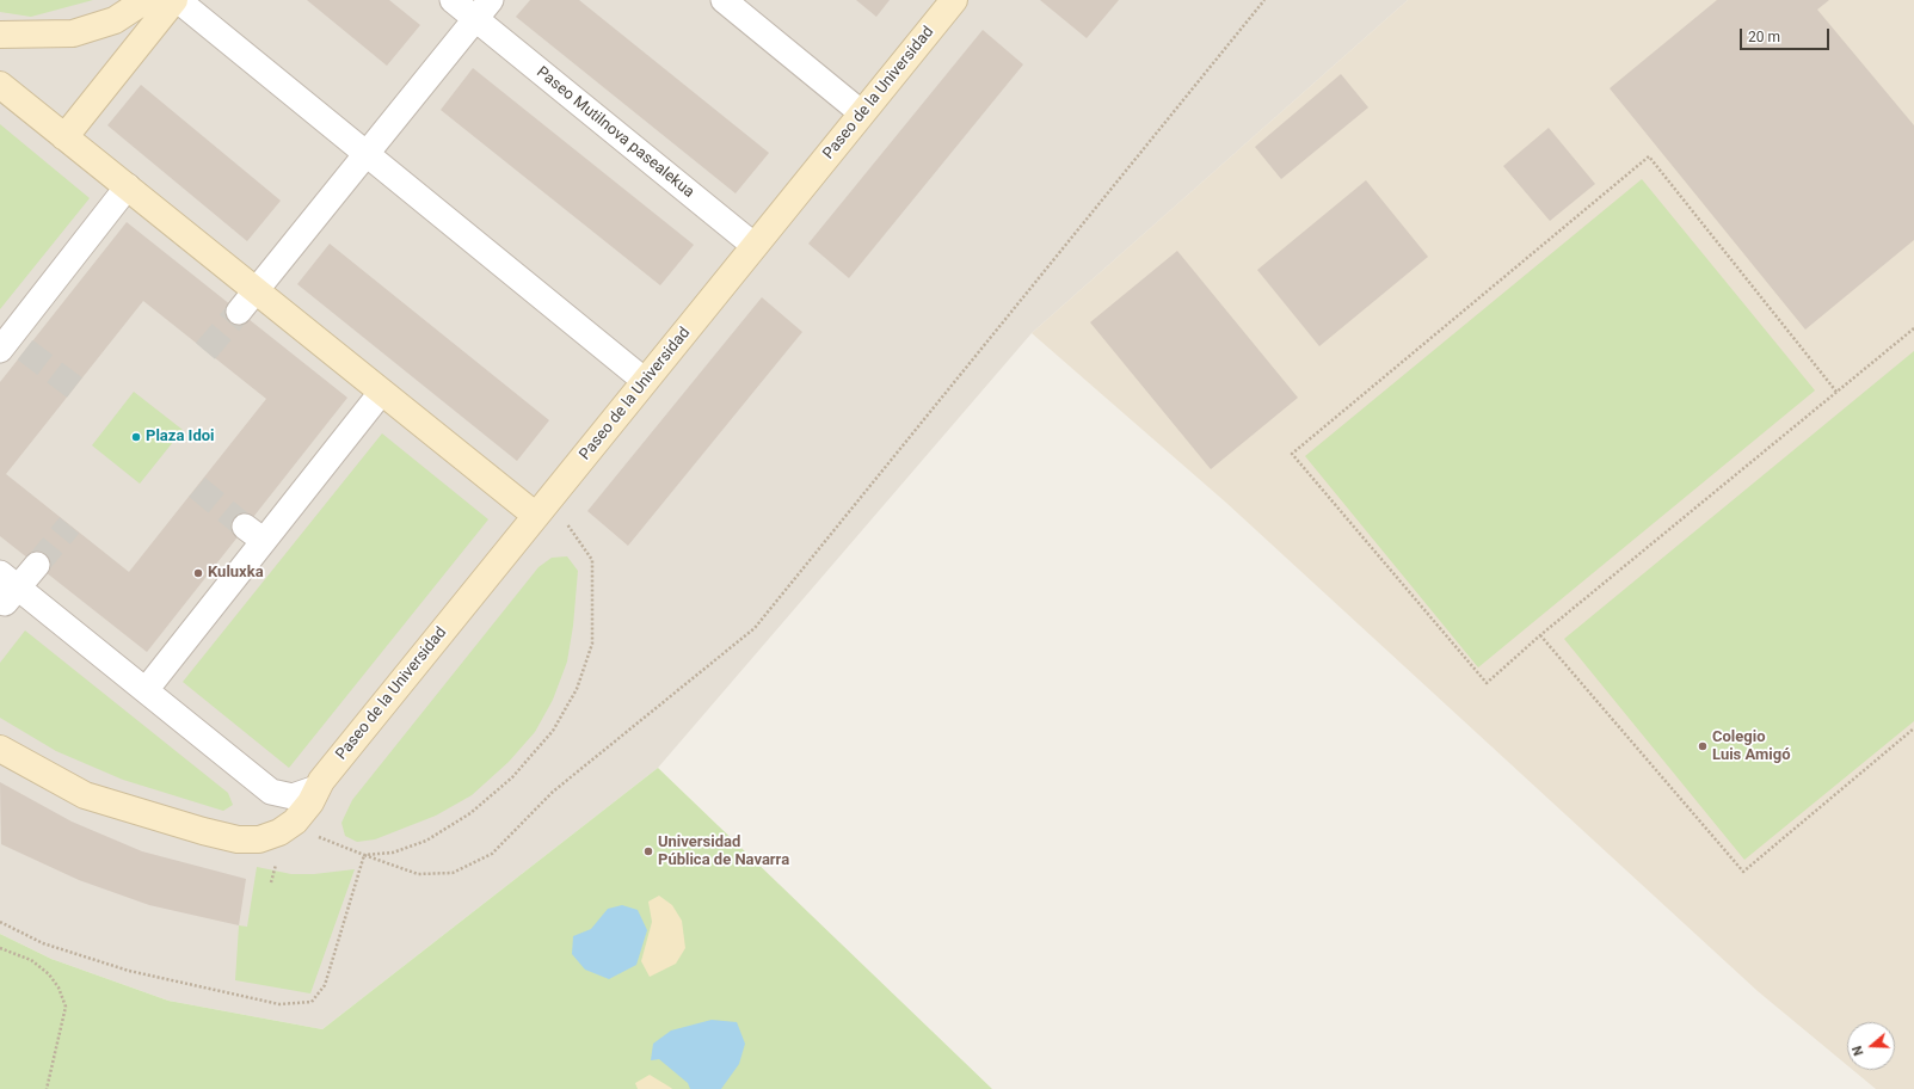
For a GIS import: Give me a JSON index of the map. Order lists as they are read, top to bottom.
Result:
{
  "streets": {
    "street": ["Paseo de la Universidad", "Paseo Mutilnova pasealekua"]
  },
  "crossings": [
    ["Paseo de la Universidad", "Paseo Mutilnova pasealekua"]
  ],
  "places": [
    "Plaza Idoi",
    "Kuluxka",
    "Colegio Luis Amigó",
    "Universidad Pública de Navarra"
  ],
  "scale_bar": "20 m",
  "north": "left"
}
